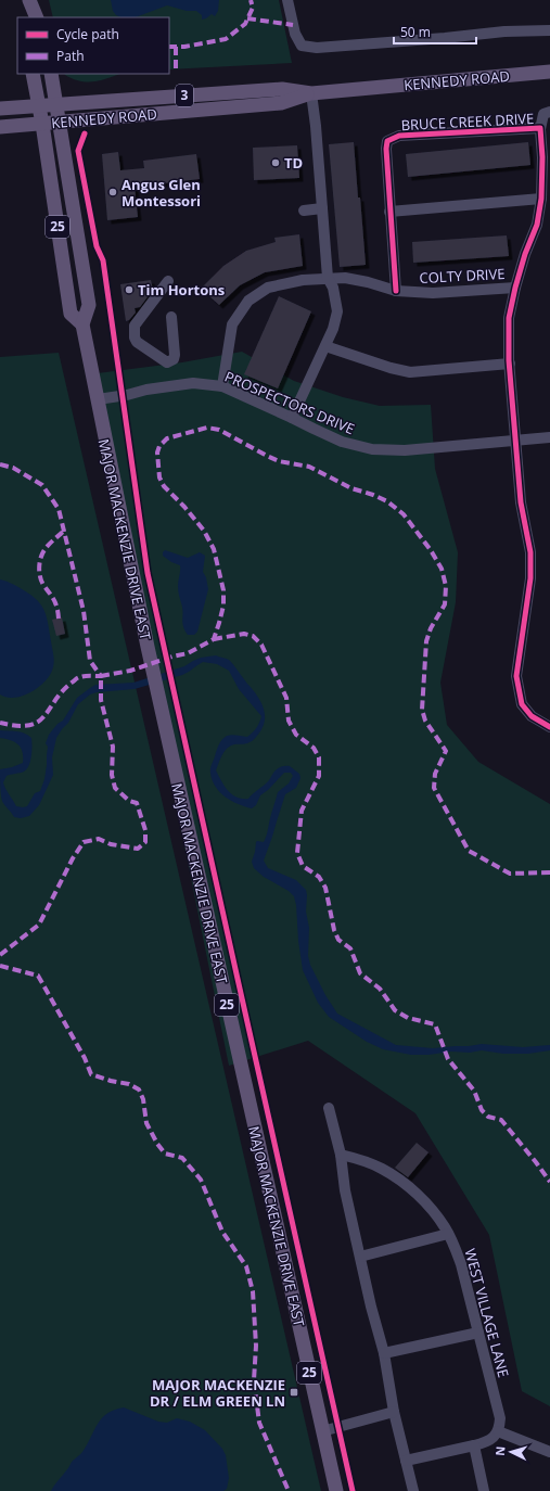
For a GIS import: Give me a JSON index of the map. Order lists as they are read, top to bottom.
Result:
{
  "streets": {
    "main road": [
      "KENNEDY ROAD",
      "3",
      "25",
      "MAJOR MACKENZIE DRIVE EAST"
    ],
    "street": [
      "BRUCE CREEK DRIVE",
      "COLTY DRIVE",
      "PROSPECTORS DRIVE",
      "WEST VILLAGE LANE"
    ]
  },
  "crossings": [
    ["KENNEDY ROAD", "MAJOR MACKENZIE DRIVE EAST"],
    ["BRUCE CREEK DRIVE", "COLTY DRIVE"],
    ["BRUCE CREEK DRIVE", "PROSPECTORS DRIVE"],
    ["COLTY DRIVE", "PROSPECTORS DRIVE"],
    ["PROSPECTORS DRIVE", "MAJOR MACKENZIE DRIVE EAST"]
  ],
  "places": {
    "other": ["TD", "Angus Glen Montessori", "Tim Hortons"],
    "transit": ["MAJOR MACKENZIE DR / ELM GREEN LN"]
  },
  "legend": ["Cycle path", "Path"],
  "scale_bar": "50 m",
  "north": "left"
}
